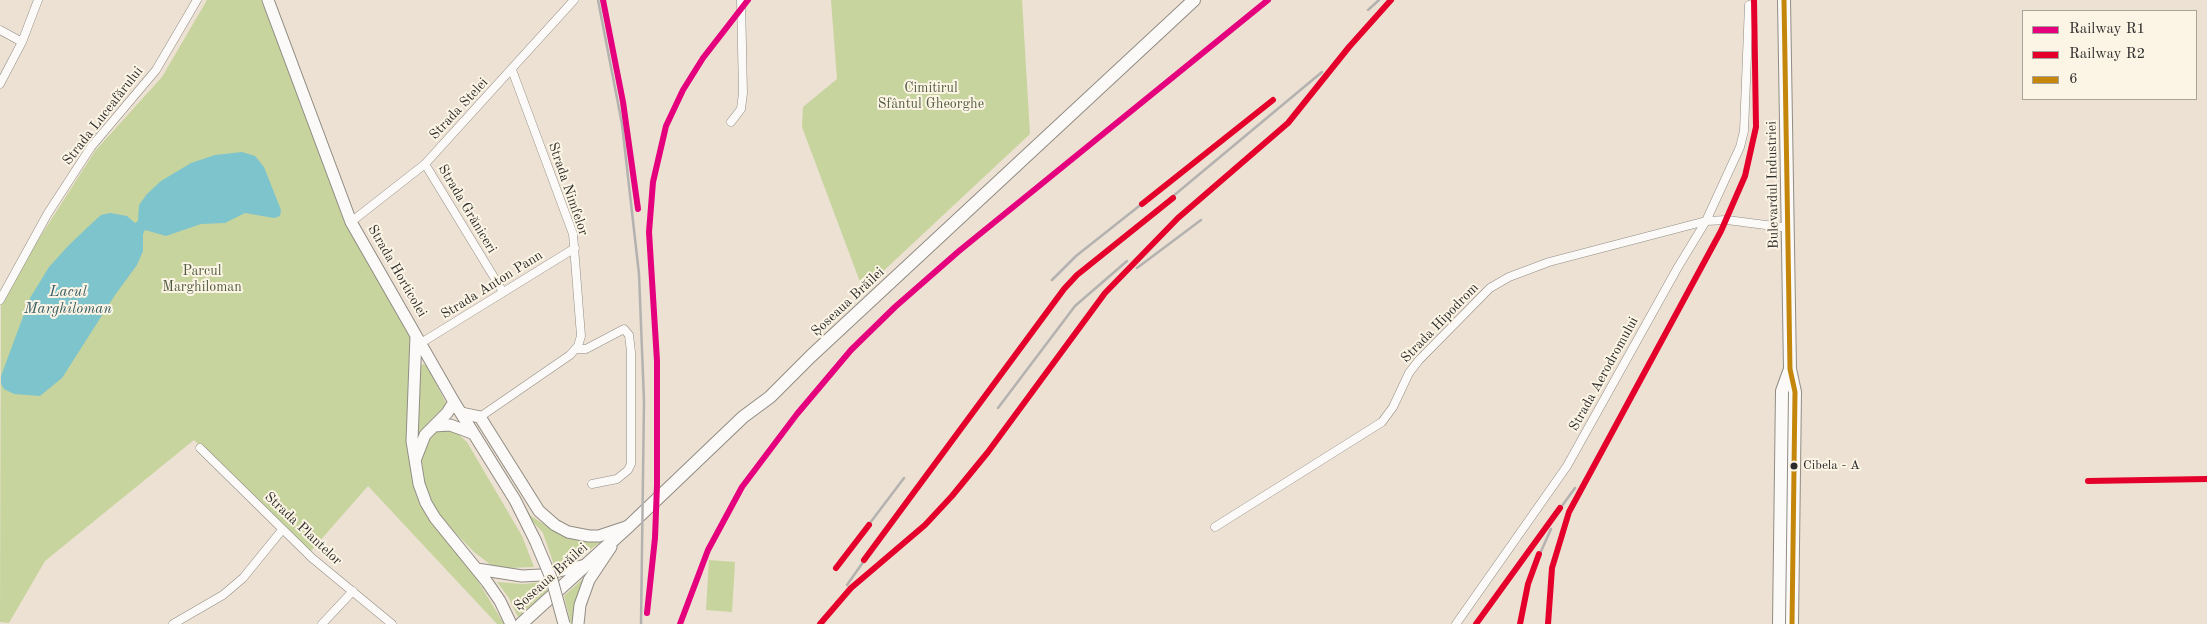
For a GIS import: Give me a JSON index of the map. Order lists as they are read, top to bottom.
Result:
{
  "streets": {
    "main road": ["Bulevardul Industriei", "Strada Horticolei", "Șoseaua Brăilei"],
    "street": [
      "Strada Stelei",
      "Strada Luceafărului",
      "Strada Nimfelor",
      "Strada Grăniceri",
      "Strada Anton Pann",
      "Strada Hipodrom",
      "Strada Aerodromului",
      "Strada Plantelor"
    ]
  },
  "crossings": [
    ["Strada Stelei", "Strada Nimfelor"],
    ["Strada Stelei", "Strada Grăniceri"],
    ["Strada Stelei", "Strada Horticolei"],
    ["Bulevardul Industriei", "Strada Hipodrom"],
    ["Strada Nimfelor", "Strada Anton Pann"],
    ["Strada Grăniceri", "Strada Anton Pann"],
    ["Strada Horticolei", "Strada Anton Pann"],
    ["Strada Hipodrom", "Strada Aerodromului"]
  ],
  "water": ["Lacul Marghiloman"],
  "parks": ["Cimitirul Sfântul Gheorghe", "Parcul Marghiloman"],
  "places": ["Cibela - A"],
  "lines": ["rail line R1", "rail line R2", "transit line 6"],
  "legend": ["Railway R1", "Railway R2", "6"]
}
